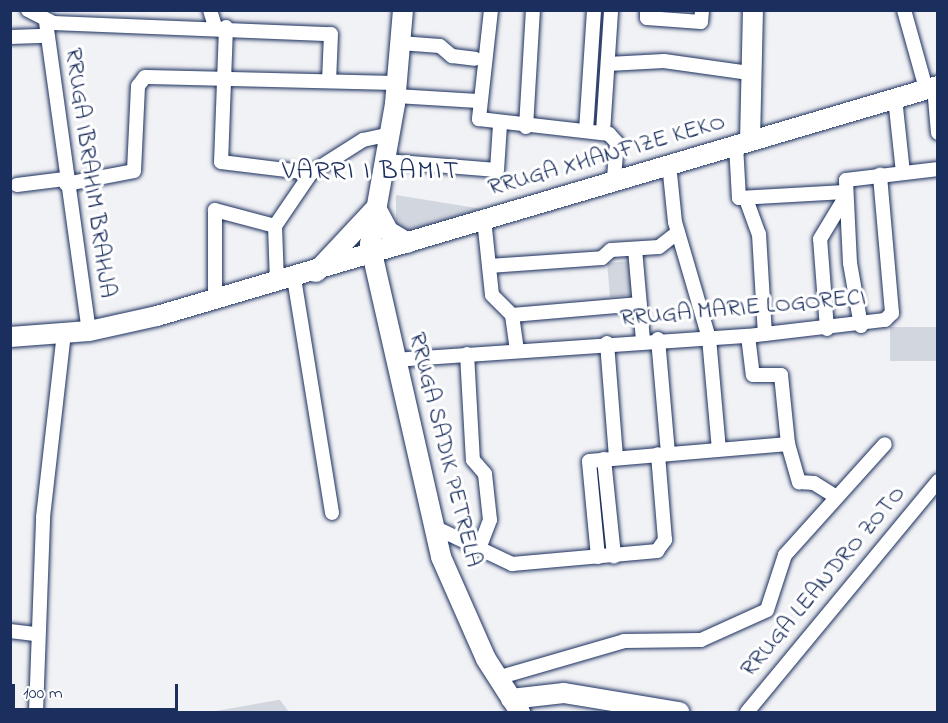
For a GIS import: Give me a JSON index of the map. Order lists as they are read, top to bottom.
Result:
{
  "streets": {
    "main road": ["RRUGA XHANFIZE KEKO", "RRUGA SADIK PETRELA"],
    "street": ["RRUGA IBRAHIM BRAHJA", "RRUGA MARIE LOGORECI", "RRUGA LEANDRO ZOTO"]
  },
  "crossings": [
    ["RRUGA XHANFIZE KEKO", "RRUGA IBRAHIM BRAHJA"],
    ["RRUGA XHANFIZE KEKO", "RRUGA SADIK PETRELA"],
    ["RRUGA MARIE LOGORECI", "RRUGA SADIK PETRELA"]
  ],
  "districts": ["VARRI I BAMIT"],
  "scale_bar": "100 m"
}
